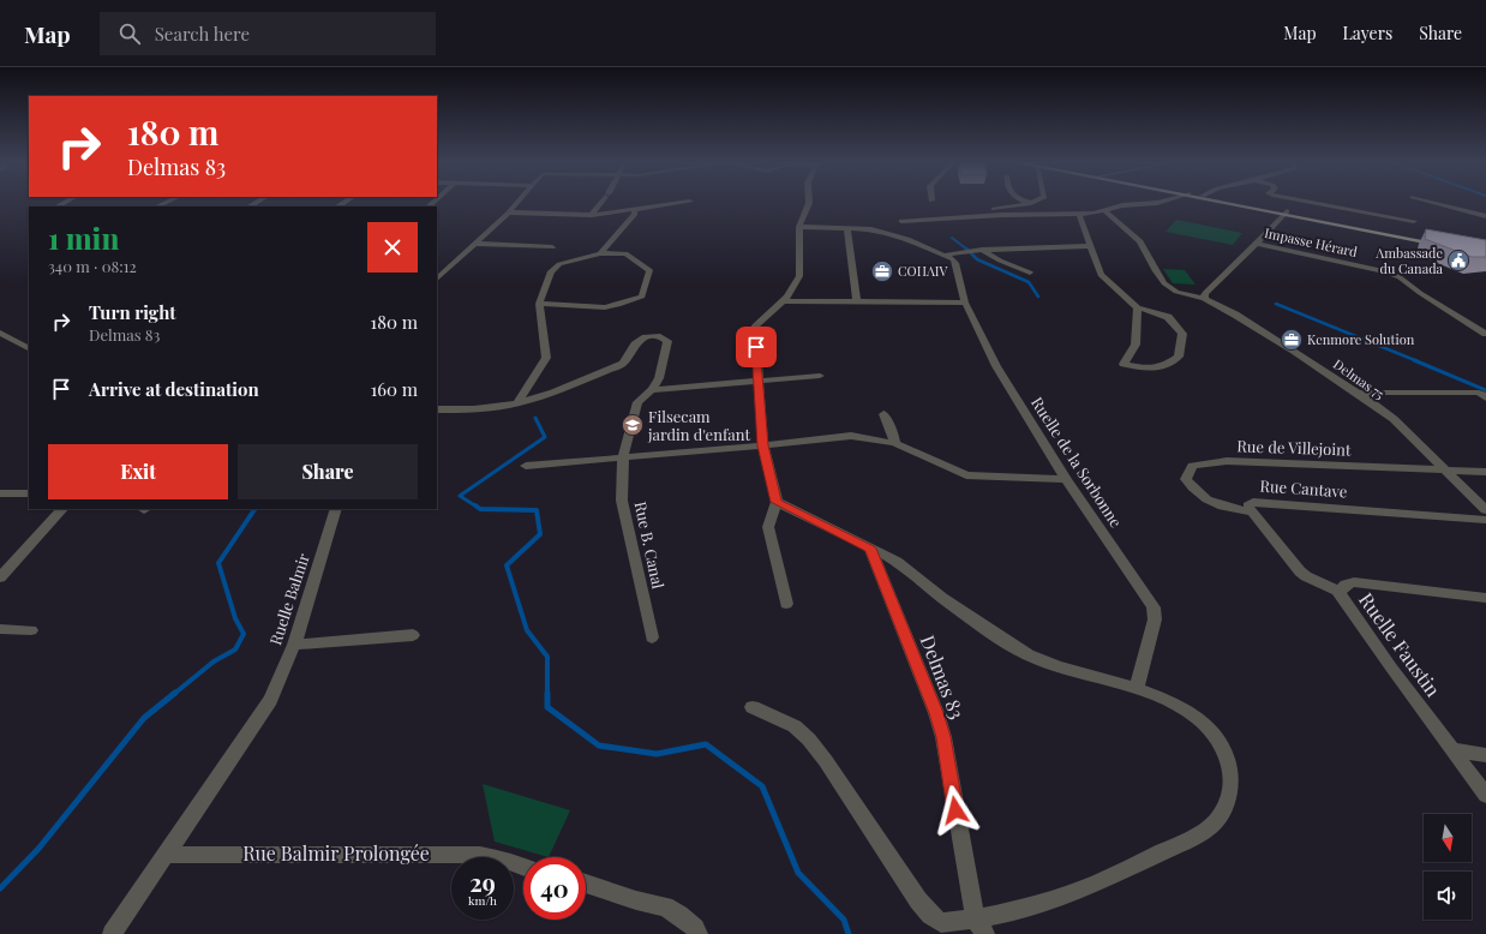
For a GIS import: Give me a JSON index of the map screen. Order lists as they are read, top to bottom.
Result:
{
  "streets": {
    "street": [
      "Impasse Hérard",
      "Delmas 75",
      "Rue de Villejoint",
      "Ruelle de la Sorbonne",
      "Rue Cantave",
      "Rue B. Canal",
      "Ruelle Balmir",
      "Ruelle Faustin",
      "Delmas 83",
      "Rue Balmir Prolongée"
    ]
  },
  "crossings": [
    ["Delmas 75", "Rue de Villejoint"],
    ["Rue de Villejoint", "Rue Cantave"],
    ["Rue Cantave", "Ruelle Faustin"],
    ["Ruelle Balmir", "Rue Balmir Prolongée"]
  ],
  "places": {
    "public building": ["Ambassade du Canada"],
    "office": ["COHAIV", "Kenmore Solution"],
    "school or university": ["Filsecam jardin d'enfant"]
  },
  "north": "bottom",
  "page": {
    "header": "Map",
    "search": "Search here",
    "nav": ["Map", "Layers", "Share"],
    "turn": ["180 m", "Delmas 83"],
    "heading": ["1 min", "340 m · 08:12"],
    "list": [
      {
        "name": "Turn right",
        "note": "Delmas 83",
        "value": "180 m"
      },
      {
        "name": "Arrive at destination",
        "value": "160 m"
      }
    ],
    "buttons": ["Exit", "Share"],
    "speed": "29 km/h",
    "limit": "40"
  }
}
